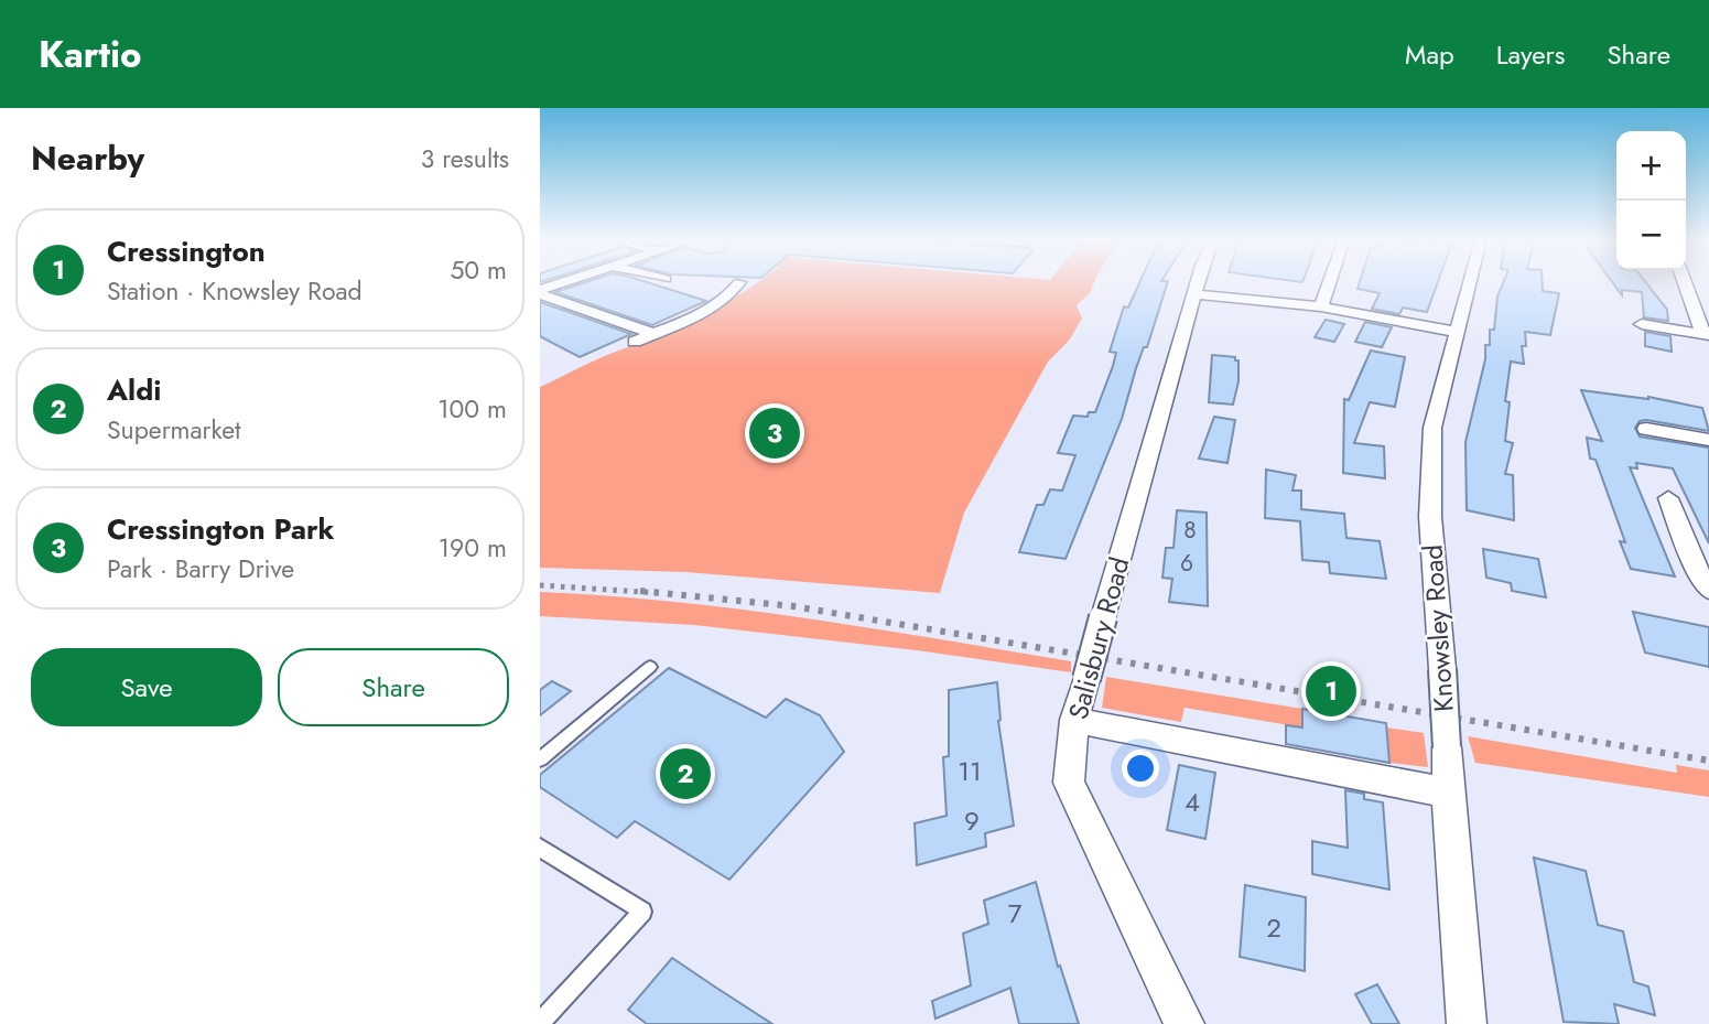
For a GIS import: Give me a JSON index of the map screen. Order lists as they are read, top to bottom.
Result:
{
  "streets": {
    "street": ["Knowsley Road", "Salisbury Road"]
  },
  "house_numbers": [
    "8",
    "6",
    "11",
    "4",
    "9",
    "7",
    "2"
  ],
  "page": {
    "header": "Kartio",
    "nav": ["Map", "Layers", "Share"],
    "heading": ["Nearby", "3 results"],
    "map_buttons": ["+", "−"],
    "list": [
      {
        "mark": "1",
        "name": "Cressington",
        "note": "Station · Knowsley Road",
        "value": "50 m"
      },
      {
        "mark": "2",
        "name": "Aldi",
        "note": "Supermarket",
        "value": "100 m"
      },
      {
        "mark": "3",
        "name": "Cressington Park",
        "note": "Park · Barry Drive",
        "value": "190 m"
      }
    ],
    "pins": ["3", "1", "2"],
    "buttons": ["Save", "Share"]
  }
}
